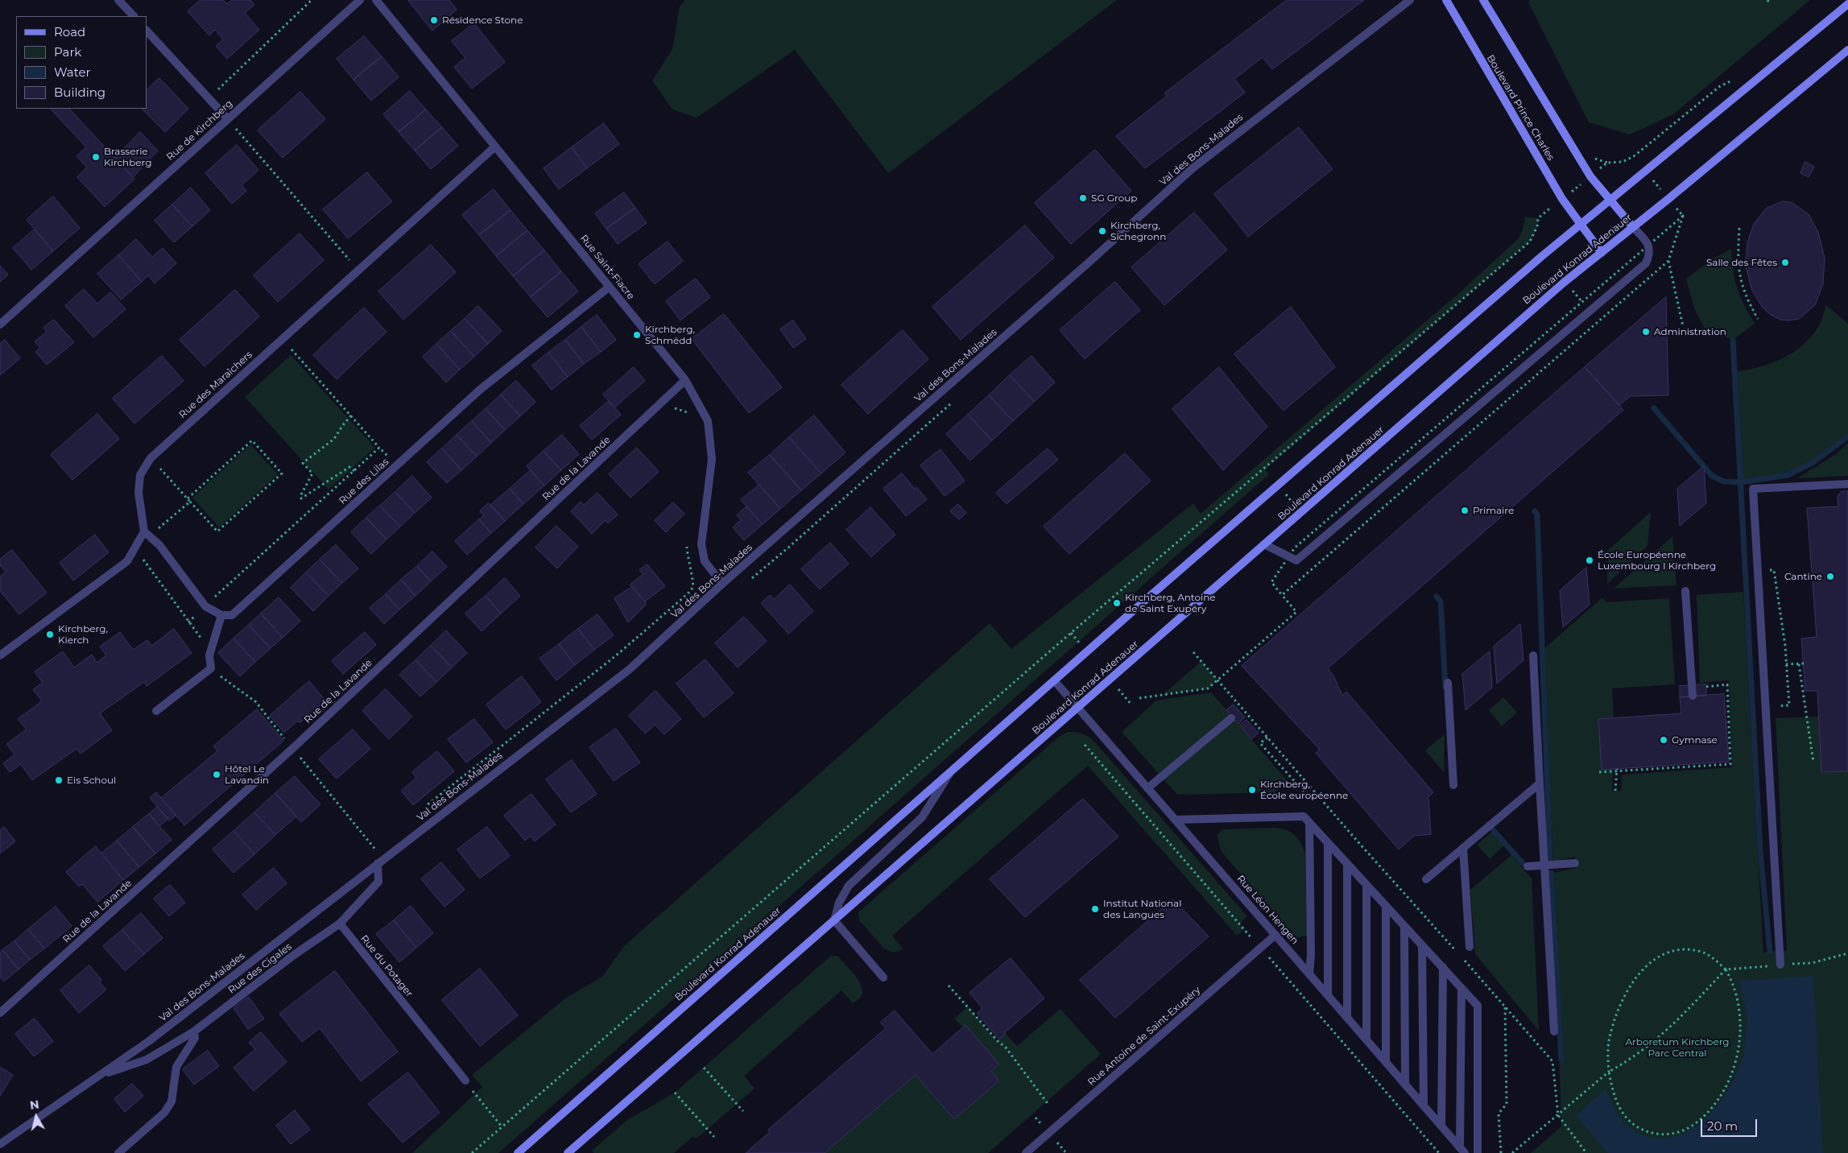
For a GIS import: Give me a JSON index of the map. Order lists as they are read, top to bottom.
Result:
{
  "streets": {
    "main road": ["Boulevard Prince Charles", "Boulevard Konrad Adenauer"],
    "street": [
      "Rue de Kirchberg",
      "Val des Bons-Malades",
      "Rue Saint-Fiacre",
      "Rue des Maraîchers",
      "Rue de la Lavande",
      "Rue des Lilas",
      "Rue Léon Hengen",
      "Rue du Potager",
      "Rue des Cigales",
      "Rue Antoine de Saint-Exupéry"
    ]
  },
  "crossings": [
    ["Boulevard Prince Charles", "Boulevard Konrad Adenauer"],
    ["Val des Bons-Malades", "Rue Saint-Fiacre"],
    ["Val des Bons-Malades", "Rue des Cigales"],
    ["Boulevard Konrad Adenauer", "Rue Léon Hengen"],
    ["Rue Saint-Fiacre", "Rue des Maraîchers"],
    ["Rue Saint-Fiacre", "Rue de la Lavande"],
    ["Rue Saint-Fiacre", "Rue des Lilas"],
    ["Rue Léon Hengen", "Rue Antoine de Saint-Exupéry"],
    ["Rue du Potager", "Rue des Cigales"]
  ],
  "parks": ["Arboretum Kirchberg Parc Central"],
  "places": [
    "Résidence Stone",
    "Brasserie Kirchberg",
    "SG Group",
    "Kirchberg, Sichegronn",
    "Salle des Fêtes",
    "Administration",
    "Kirchberg, Schmëdd",
    "Primaire",
    "École Européenne Luxembourg I Kirchberg",
    "Cantine",
    "Kirchberg, Antoine de Saint Exupéry",
    "Kirchberg, Kierch",
    "Gymnase",
    "Hôtel Le Lavandin",
    "Eis Schoul",
    "Kirchberg, École européenne",
    "Institut National des Langues"
  ],
  "legend": [
    "Road",
    "Park",
    "Water",
    "Building"
  ],
  "scale_bar": "20 m",
  "north": "top"
}
